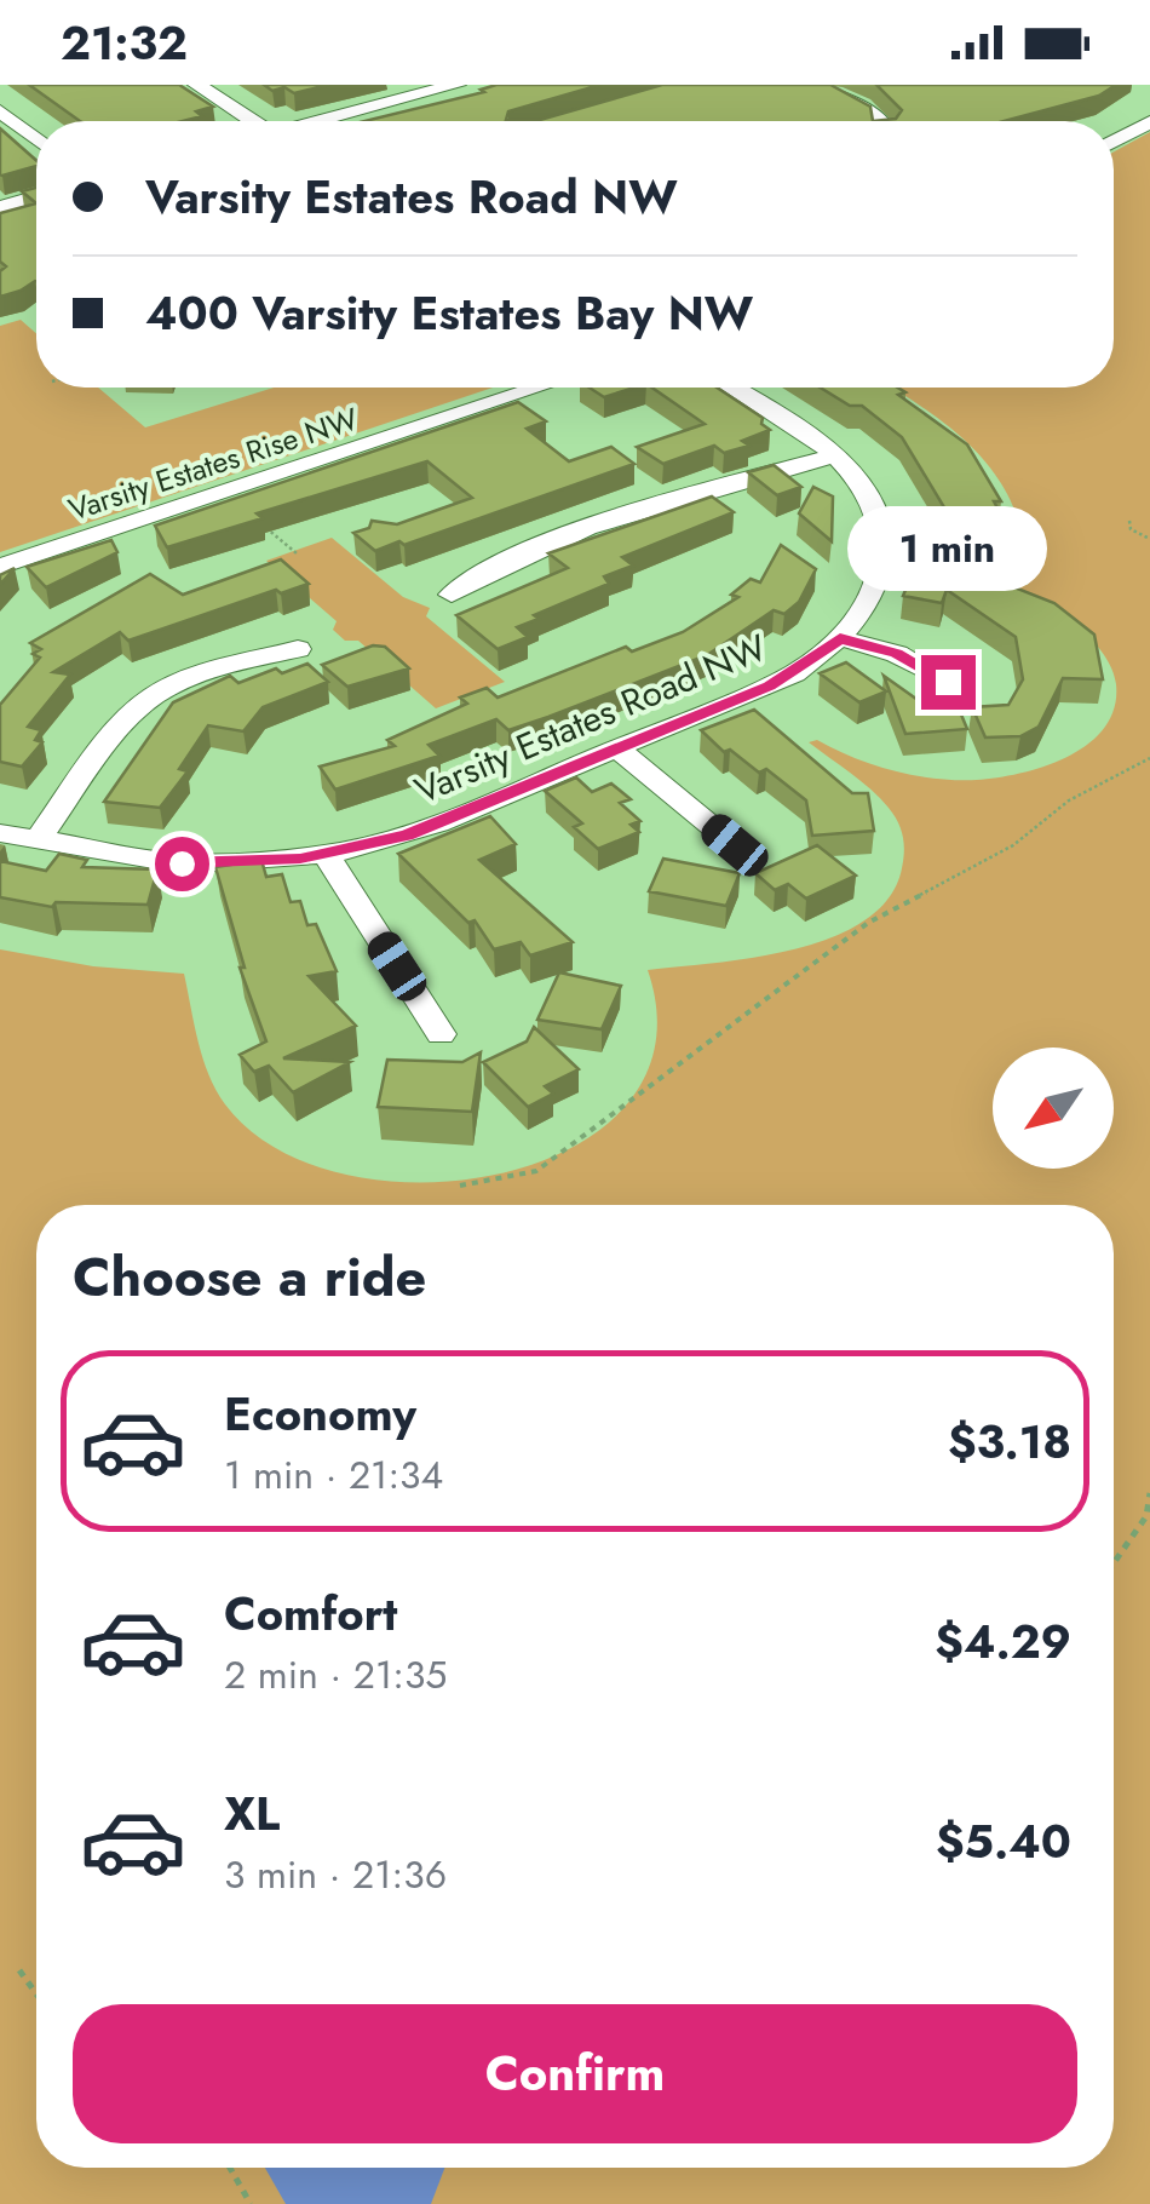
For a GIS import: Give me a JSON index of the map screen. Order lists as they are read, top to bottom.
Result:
{
  "streets": {
    "street": ["Varsity Estates Rise NW", "Varsity Estates Road NW"]
  },
  "north": "bottom left",
  "page": {
    "status": "21:32",
    "banner": ["Varsity Estates Road NW", "400 Varsity Estates Bay NW"],
    "bubble": "1 min",
    "heading": "Choose a ride",
    "list": [
      {
        "name": "Economy",
        "note": "1 min · 21:34",
        "value": "$3.18"
      },
      {
        "name": "Comfort",
        "note": "2 min · 21:35",
        "value": "$4.29"
      },
      {
        "name": "XL",
        "note": "3 min · 21:36",
        "value": "$5.40"
      }
    ],
    "buttons": "Confirm"
  }
}
